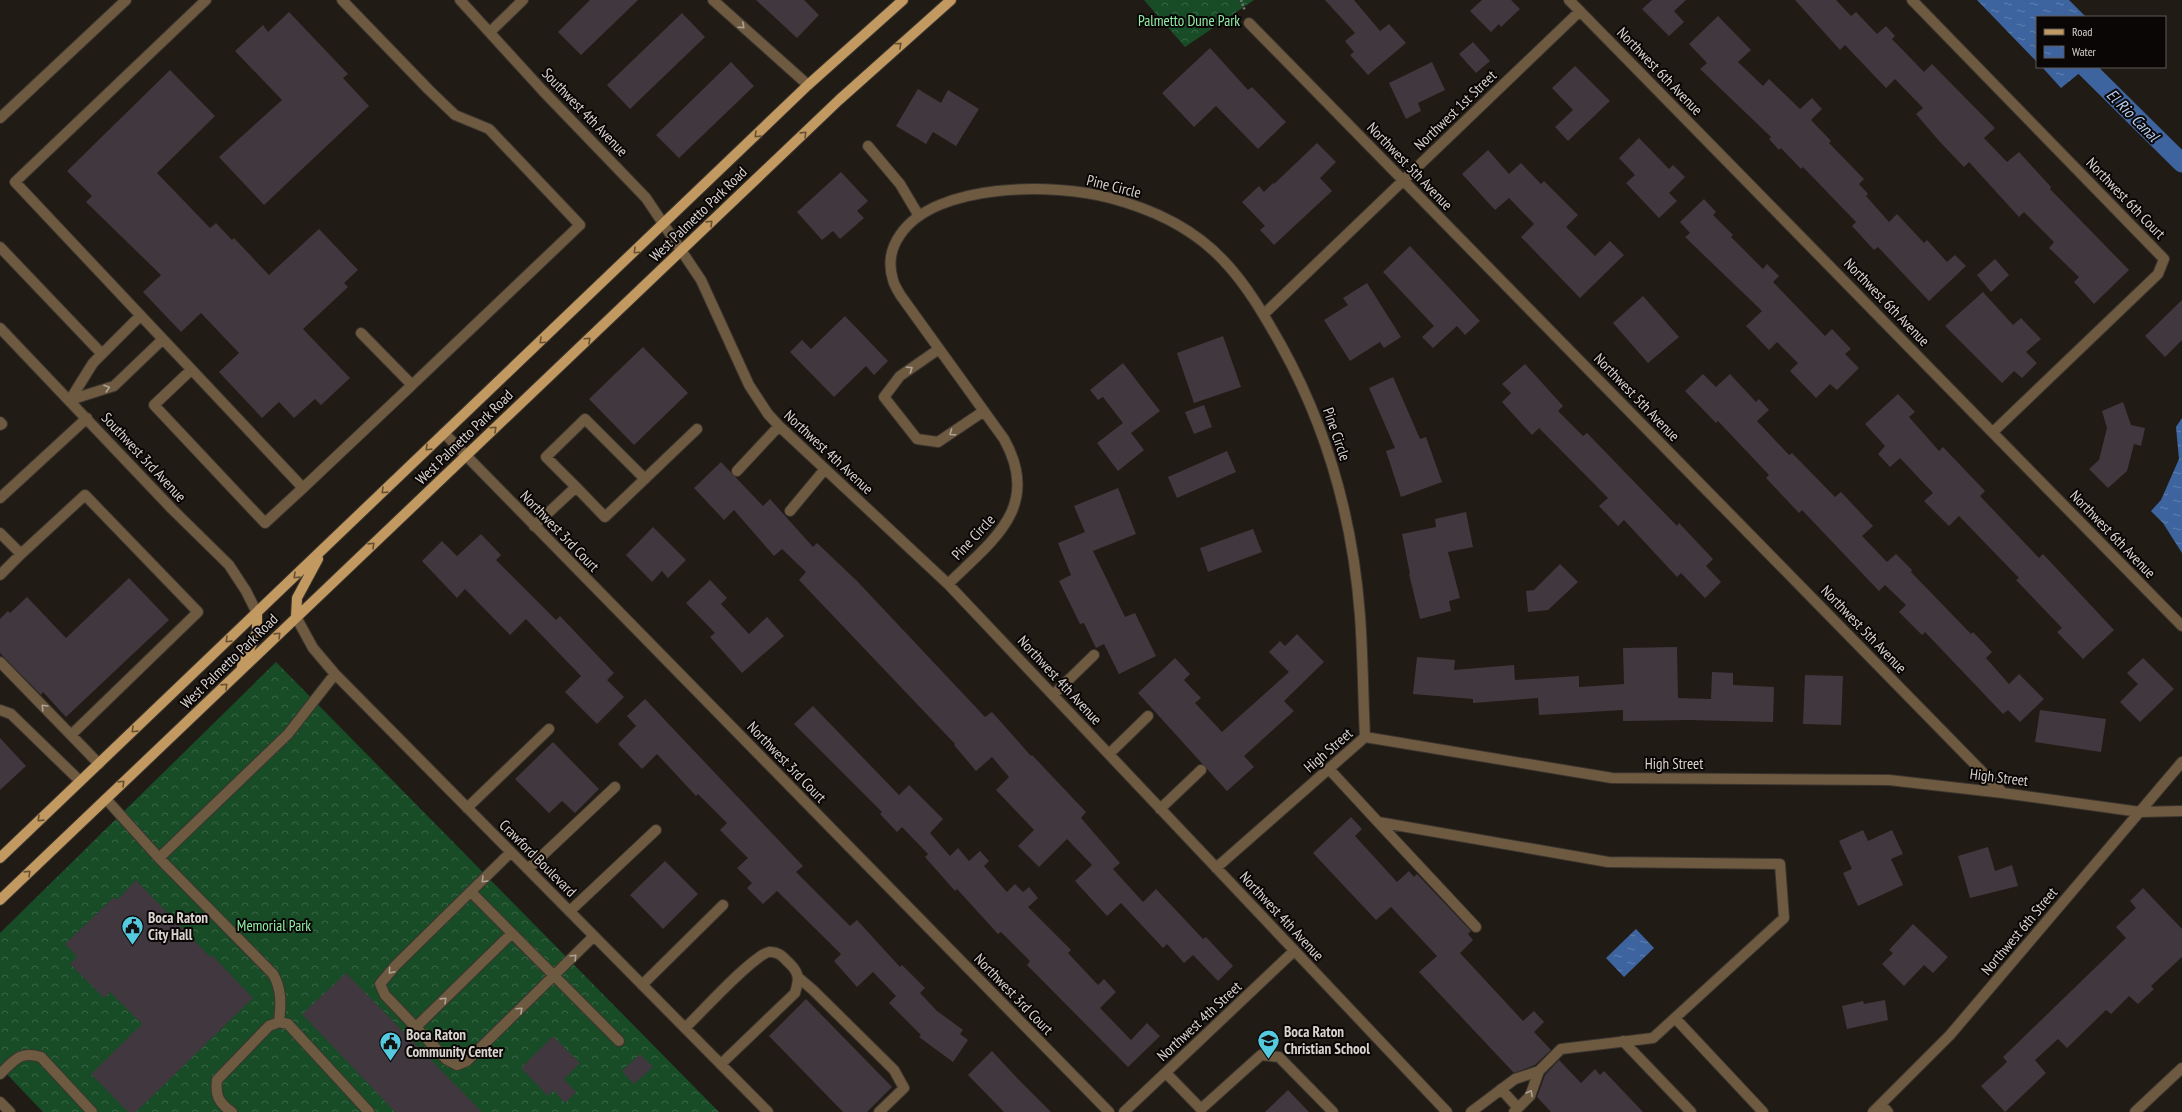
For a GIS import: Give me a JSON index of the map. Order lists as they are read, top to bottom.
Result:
{
  "streets": {
    "main road": ["West Palmetto Park Road"],
    "street": [
      "Northwest 6th Avenue",
      "Northwest 1st Street",
      "Southwest 4th Avenue",
      "Northwest 5th Avenue",
      "Pine Circle",
      "Northwest 6th Court",
      "Northwest 4th Avenue",
      "Southwest 3rd Avenue",
      "Northwest 3rd Court",
      "High Street",
      "Crawford Boulevard",
      "Northwest 6th Street",
      "Northwest 4th Street"
    ]
  },
  "crossings": [
    ["Northwest 6th Avenue", "Northwest 1st Street"],
    ["Northwest 6th Avenue", "Northwest 6th Court"],
    ["Northwest 1st Street", "Northwest 5th Avenue"],
    ["Northwest 1st Street", "Pine Circle"],
    ["Southwest 4th Avenue", "West Palmetto Park Road"],
    ["Southwest 4th Avenue", "Northwest 4th Avenue"],
    ["Northwest 5th Avenue", "High Street"],
    ["Pine Circle", "Northwest 4th Avenue"],
    ["Pine Circle", "High Street"],
    ["West Palmetto Park Road", "Northwest 4th Avenue"],
    ["West Palmetto Park Road", "Southwest 3rd Avenue"],
    ["West Palmetto Park Road", "Northwest 3rd Court"],
    ["West Palmetto Park Road", "Crawford Boulevard"],
    ["Northwest 4th Avenue", "High Street"],
    ["Northwest 4th Avenue", "Northwest 4th Street"],
    ["High Street", "Northwest 6th Street"]
  ],
  "water": ["El Rio Canal"],
  "parks": ["Palmetto Dune Park", "Memorial Park"],
  "places": {
    "public building": ["Boca Raton City Hall", "Boca Raton Community Center"],
    "school or university": ["Boca Raton Christian School"]
  },
  "legend": ["Road", "Water"]
}
